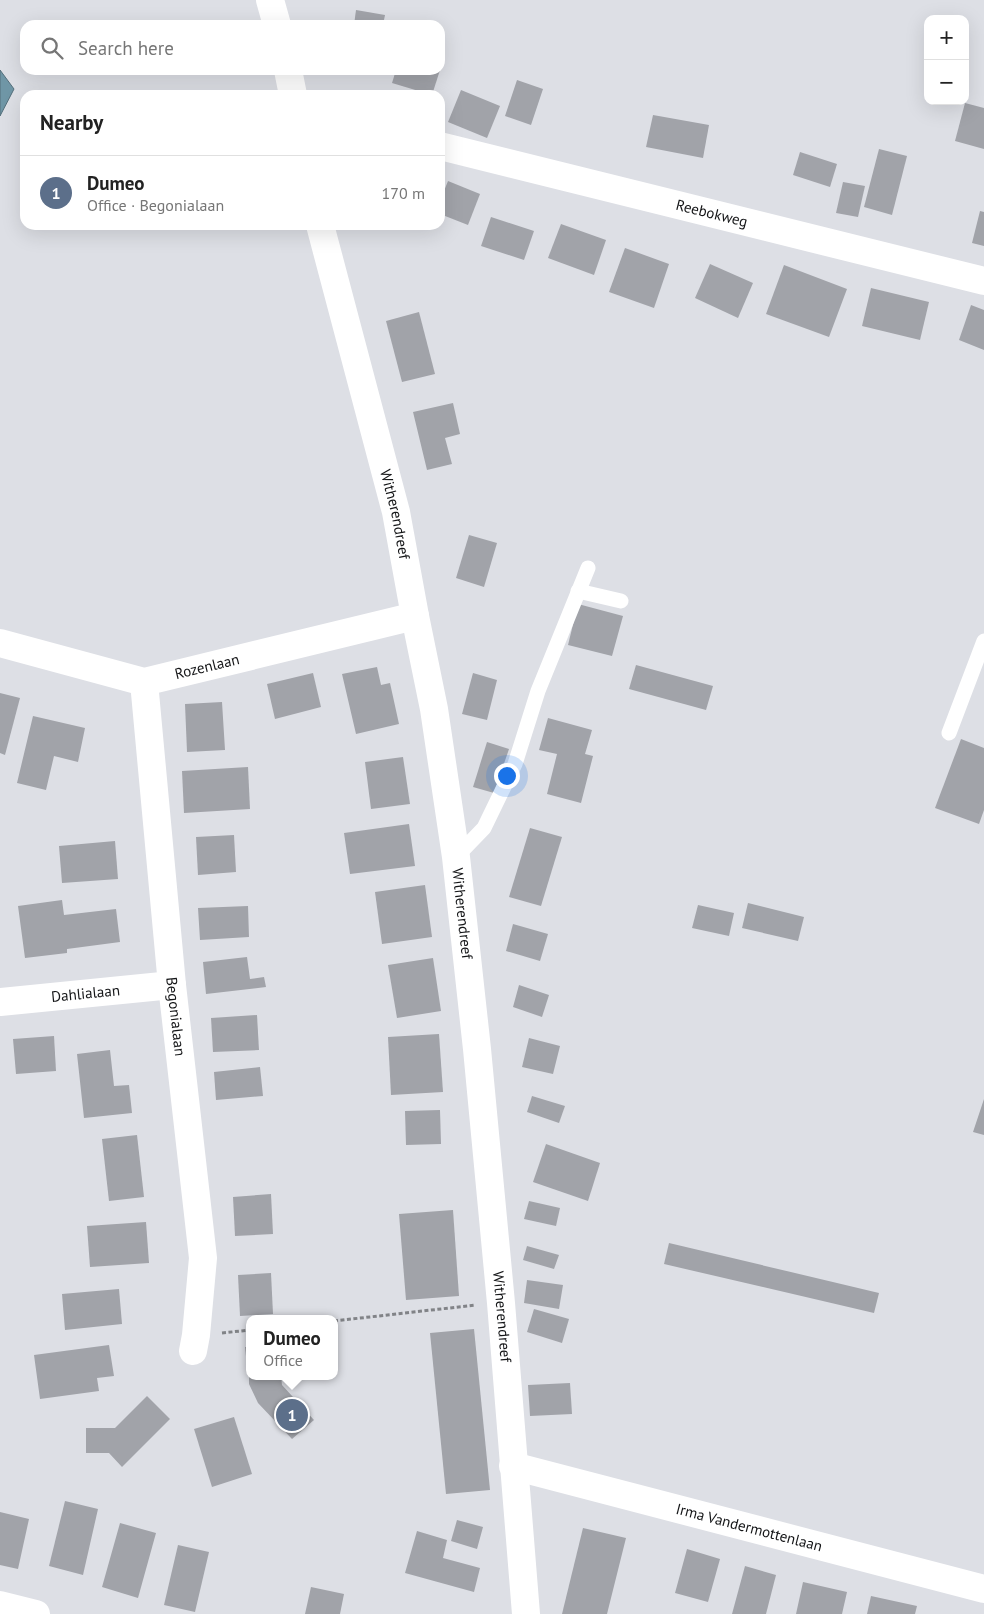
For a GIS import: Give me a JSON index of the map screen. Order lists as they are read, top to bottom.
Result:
{
  "streets": {
    "street": [
      "Reebokweg",
      "Witherendreef",
      "Rozenlaan",
      "Dahlialaan",
      "Begonialaan",
      "Irma Vandermottenlaan"
    ]
  },
  "crossings": [
    ["Witherendreef", "Rozenlaan"],
    ["Witherendreef", "Irma Vandermottenlaan"],
    ["Rozenlaan", "Begonialaan"],
    ["Dahlialaan", "Begonialaan"]
  ],
  "page": {
    "map_buttons": ["+", "−"],
    "search": "Search here",
    "heading": "Nearby",
    "list": [
      {
        "mark": "1",
        "name": "Dumeo",
        "note": "Office · Begonialaan",
        "value": "170 m"
      }
    ],
    "popup": ["Dumeo", "Office"],
    "pins": "1"
  }
}
